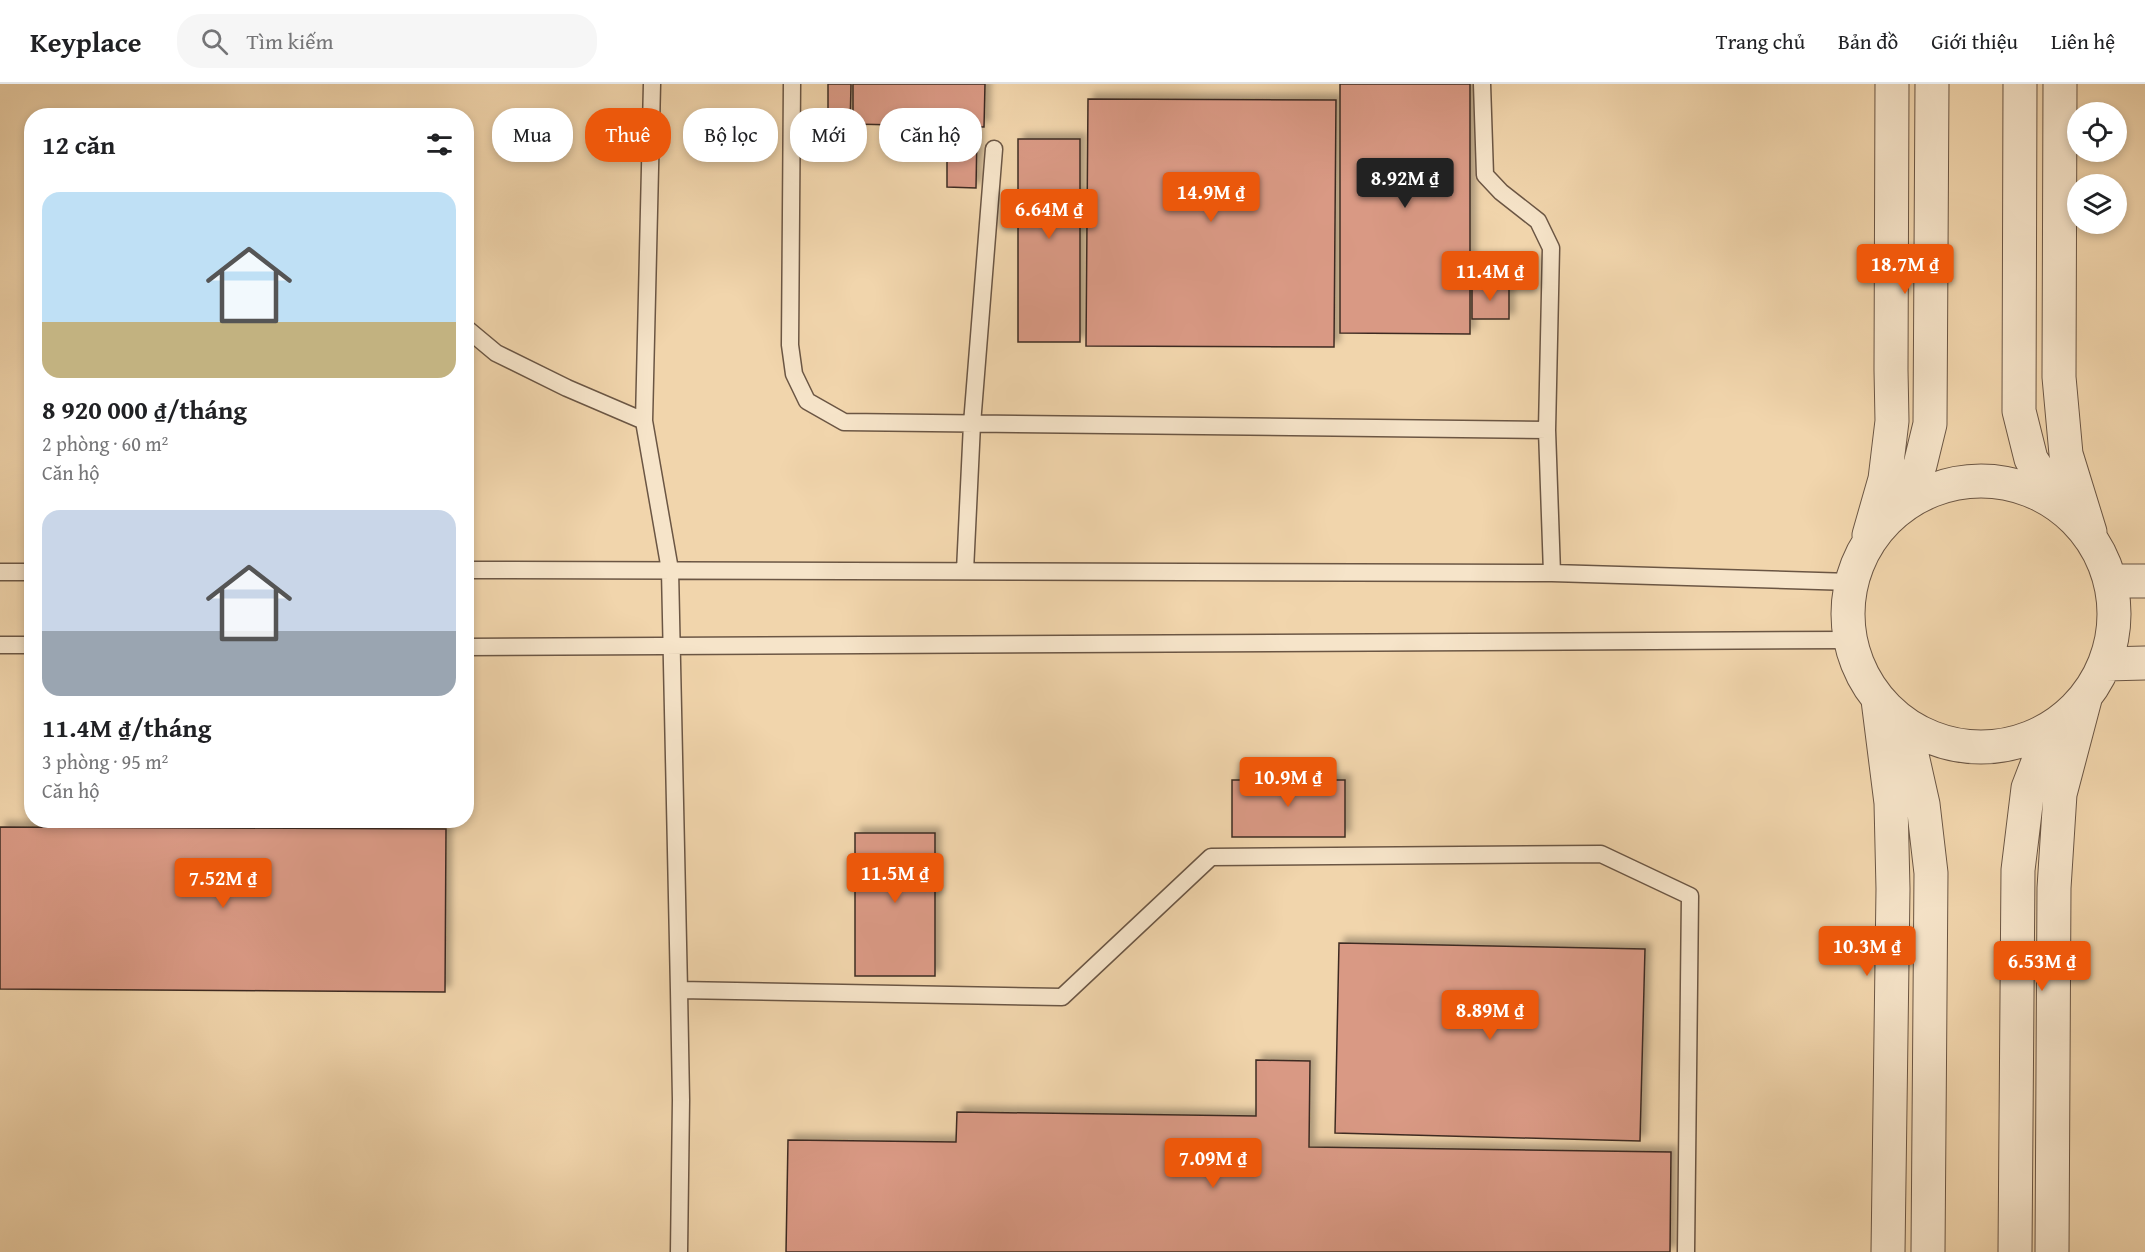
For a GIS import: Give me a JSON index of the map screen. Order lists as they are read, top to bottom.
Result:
{
  "page": {
    "header": "Keyplace",
    "search": "Tìm kiếm",
    "nav": [
      "Trang chủ",
      "Bản đồ",
      "Giới thiệu",
      "Liên hệ"
    ],
    "chip": [
      "Mua",
      "Thuê",
      "Bộ lọc",
      "Mới",
      "Căn hộ"
    ],
    "heading": "12 căn",
    "price": [
      "8.92M ₫",
      "14.9M ₫",
      "6.64M ₫",
      "18.7M ₫",
      "11.4M ₫",
      "10.9M ₫",
      "11.5M ₫",
      "7.52M ₫",
      "10.3M ₫",
      "6.53M ₫",
      "8.89M ₫",
      "7.09M ₫"
    ],
    "list": [
      {
        "name": "8 920 000 ₫/tháng",
        "note": "2 phòng · 60 m² · Căn hộ"
      },
      {
        "name": "11.4M ₫/tháng",
        "note": "3 phòng · 95 m² · Căn hộ"
      }
    ]
  }
}
